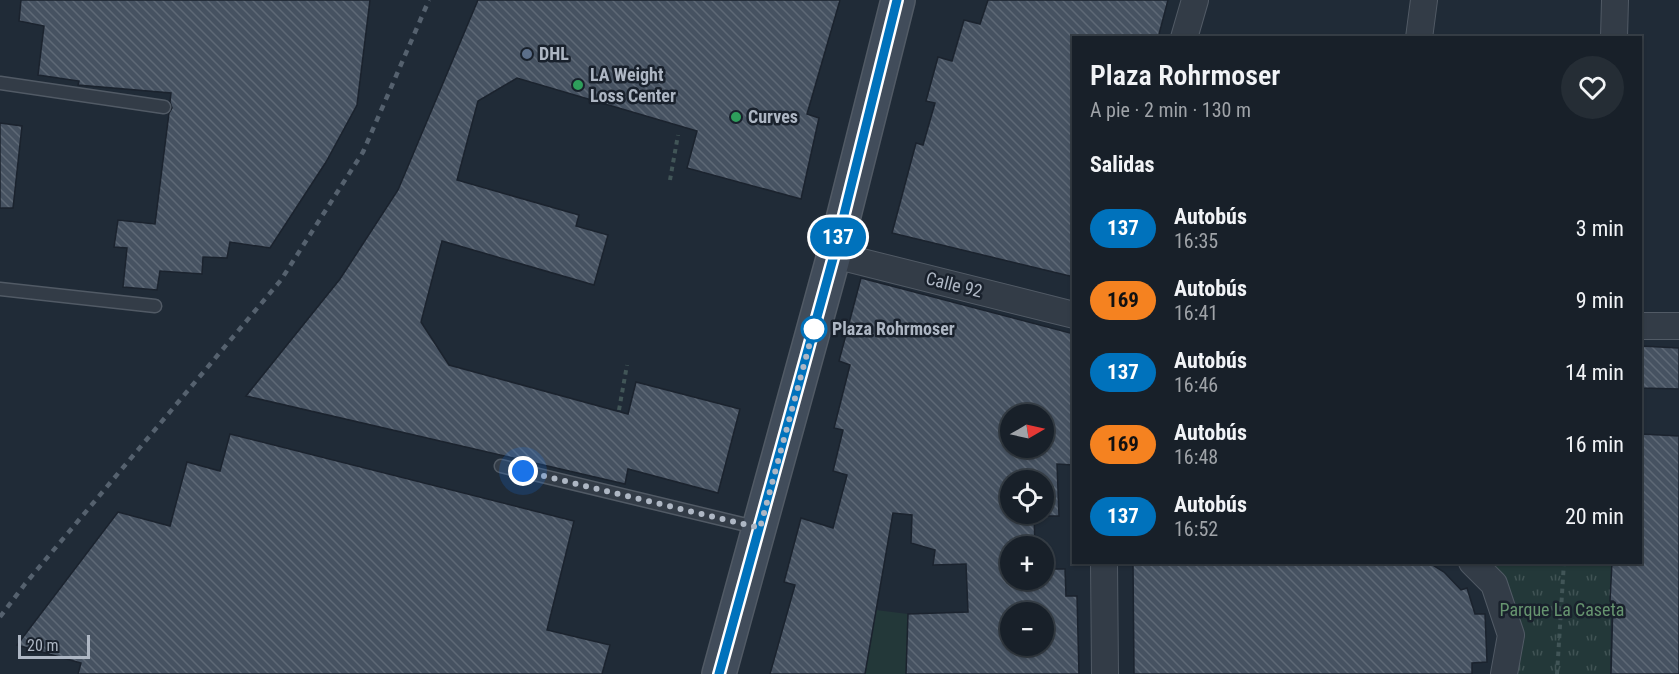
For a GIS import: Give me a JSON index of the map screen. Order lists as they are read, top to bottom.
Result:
{
  "streets": {
    "street": ["Calle 92"]
  },
  "parks": ["Parque La Caseta"],
  "places": [
    "DHL",
    "LA Weight Loss Center",
    "Curves",
    "Plaza Rohrmoser"
  ],
  "lines": ["bus line 137"],
  "scale_bar": "20 m",
  "north": "right",
  "page": {
    "on_map": "137",
    "heading": [
      ["Plaza Rohrmoser", "A pie · 2 min · 130 m"],
      "Salidas"
    ],
    "list": [
      {
        "mark": "137",
        "name": "Autobús",
        "note": "16:35",
        "value": "3 min"
      },
      {
        "mark": "169",
        "name": "Autobús",
        "note": "16:41",
        "value": "9 min"
      },
      {
        "mark": "137",
        "name": "Autobús",
        "note": "16:46",
        "value": "14 min"
      },
      {
        "mark": "169",
        "name": "Autobús",
        "note": "16:48",
        "value": "16 min"
      },
      {
        "mark": "137",
        "name": "Autobús",
        "note": "16:52",
        "value": "20 min"
      }
    ],
    "map_buttons": ["+", "−"],
    "scale": "20 m"
  }
}
